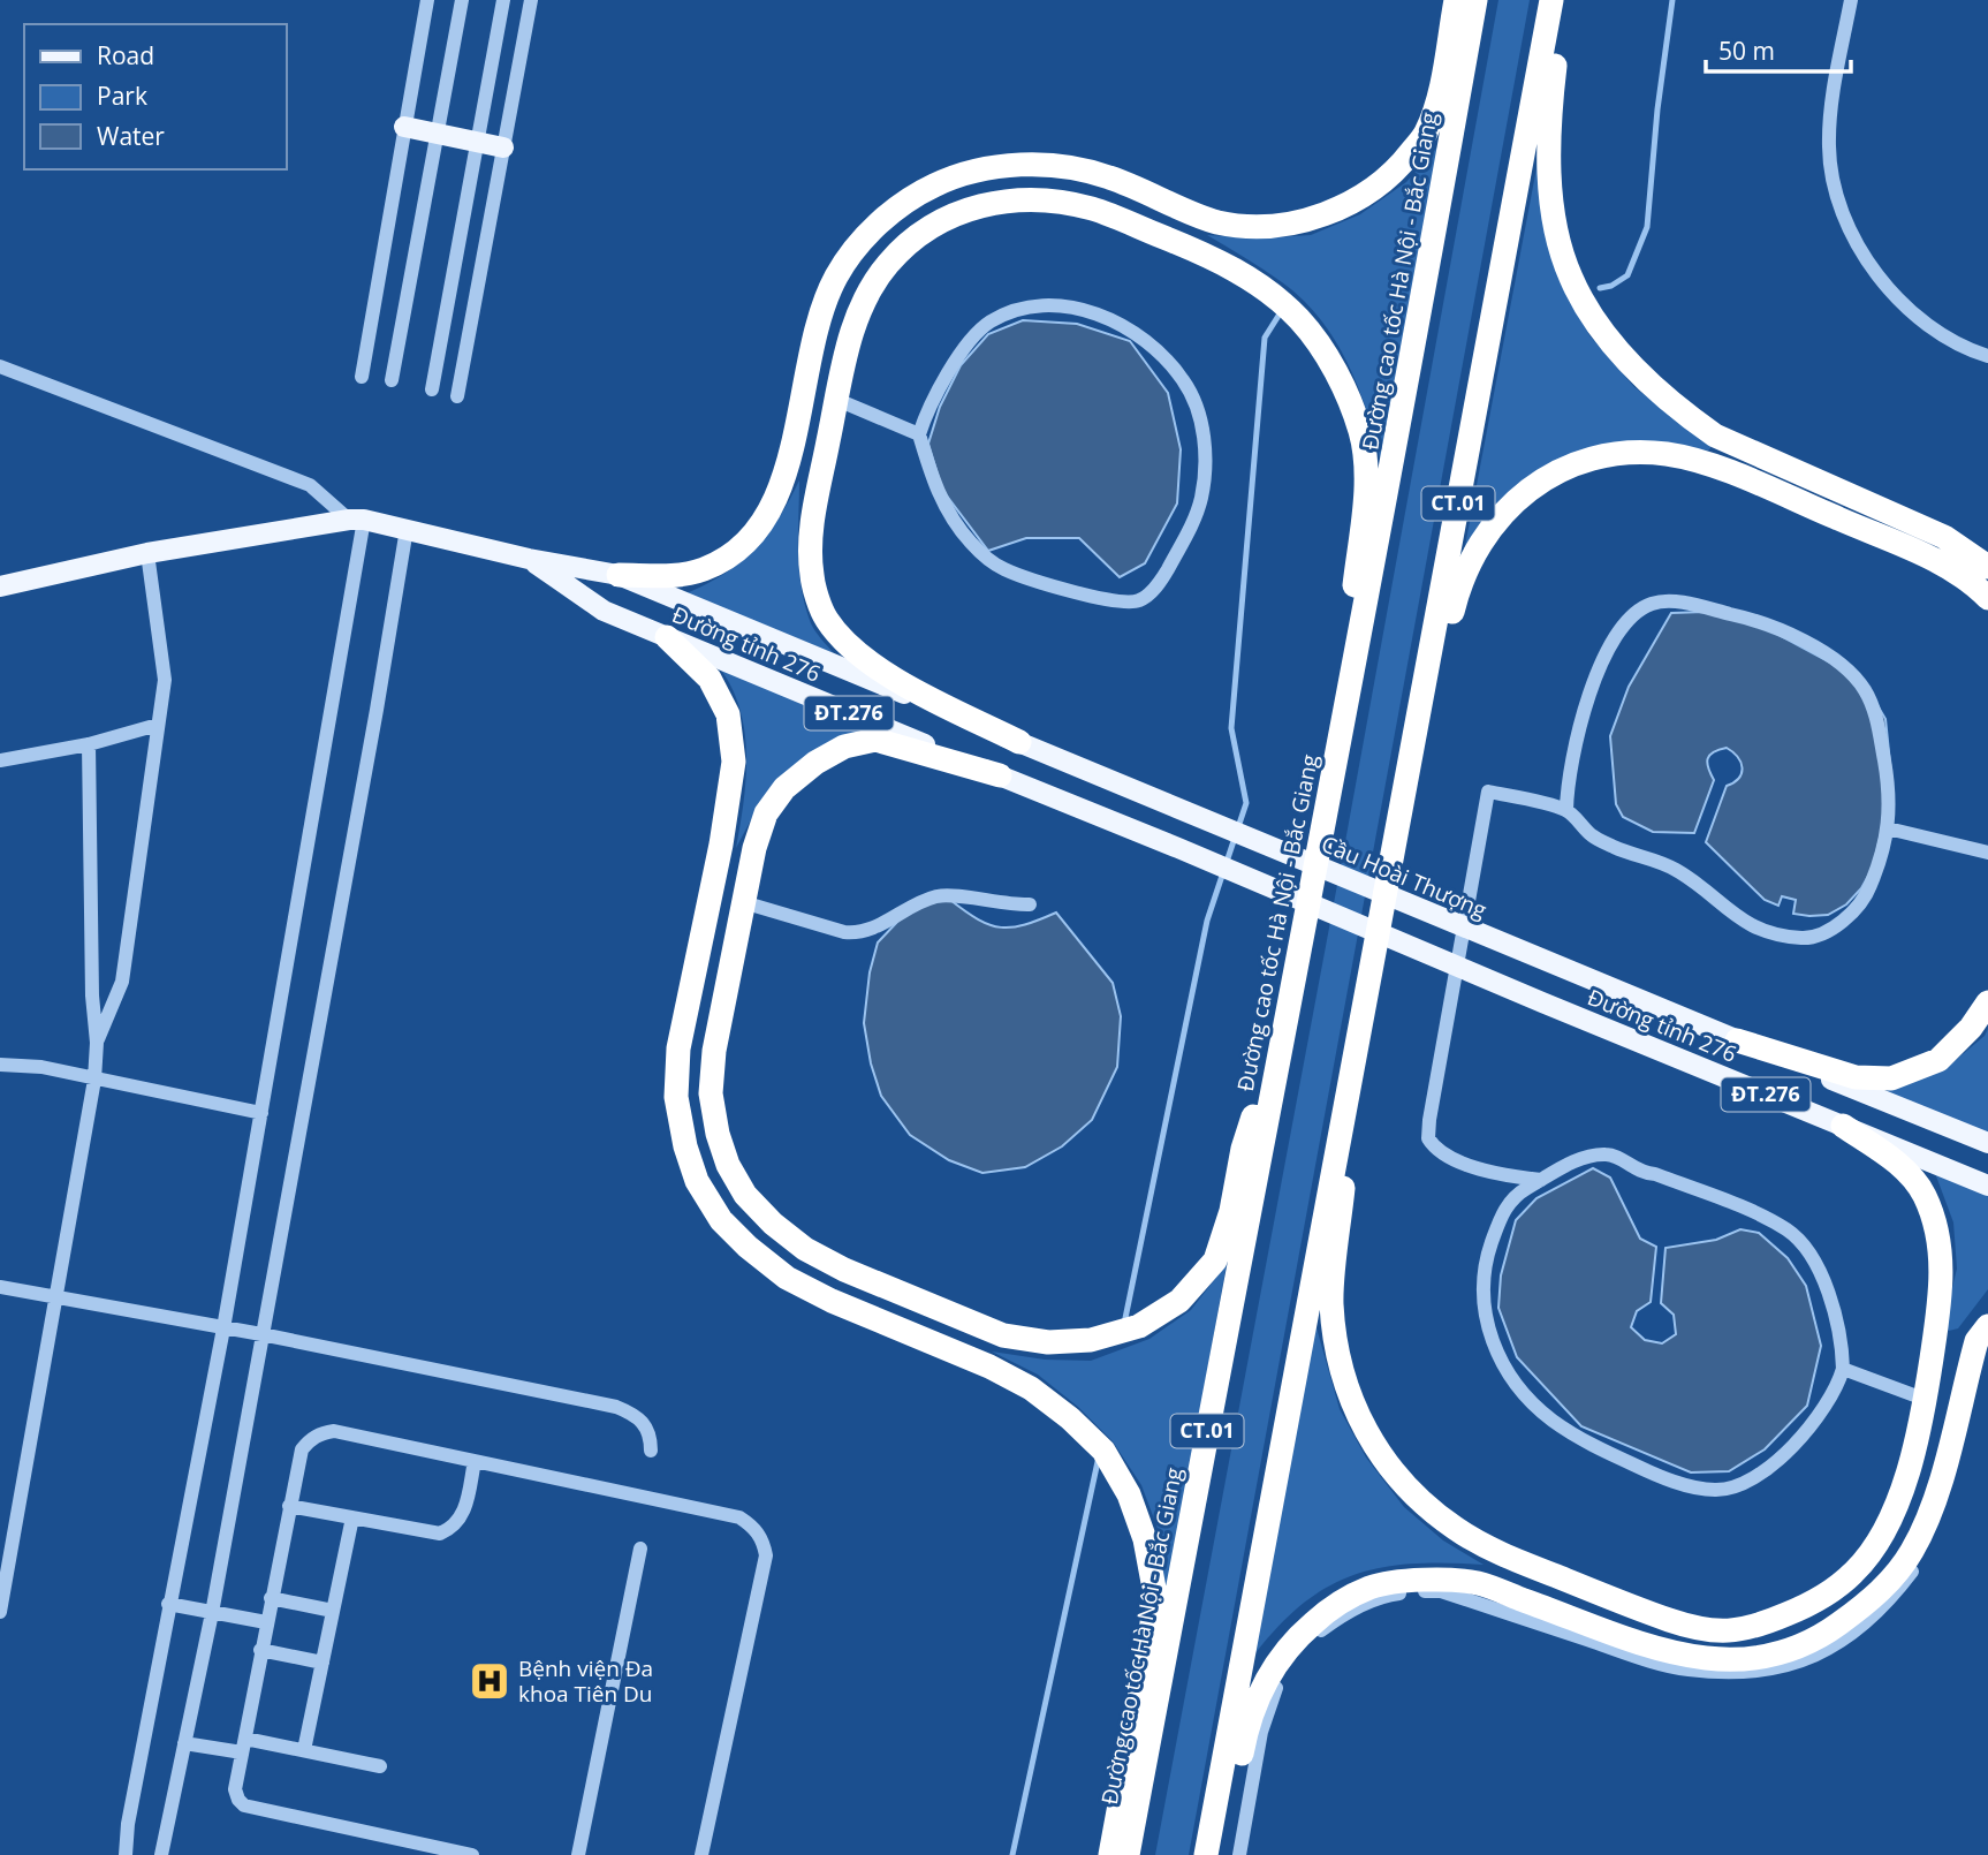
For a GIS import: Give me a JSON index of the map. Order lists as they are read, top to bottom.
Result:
{
  "streets": {
    "highway": ["Đường cao tốc Hà Nội - Bắc Giang", "CT.01"],
    "main road": ["Đường tỉnh 276", "ĐT.276", "Cầu Hoài Thượng"]
  },
  "crossings": [
    ["Đường tỉnh 276", "Cầu Hoài Thượng"]
  ],
  "places": {
    "hospital": ["Bệnh viện Đa khoa Tiên Du"]
  },
  "legend": ["Road", "Park", "Water"],
  "scale_bar": "50 m"
}
